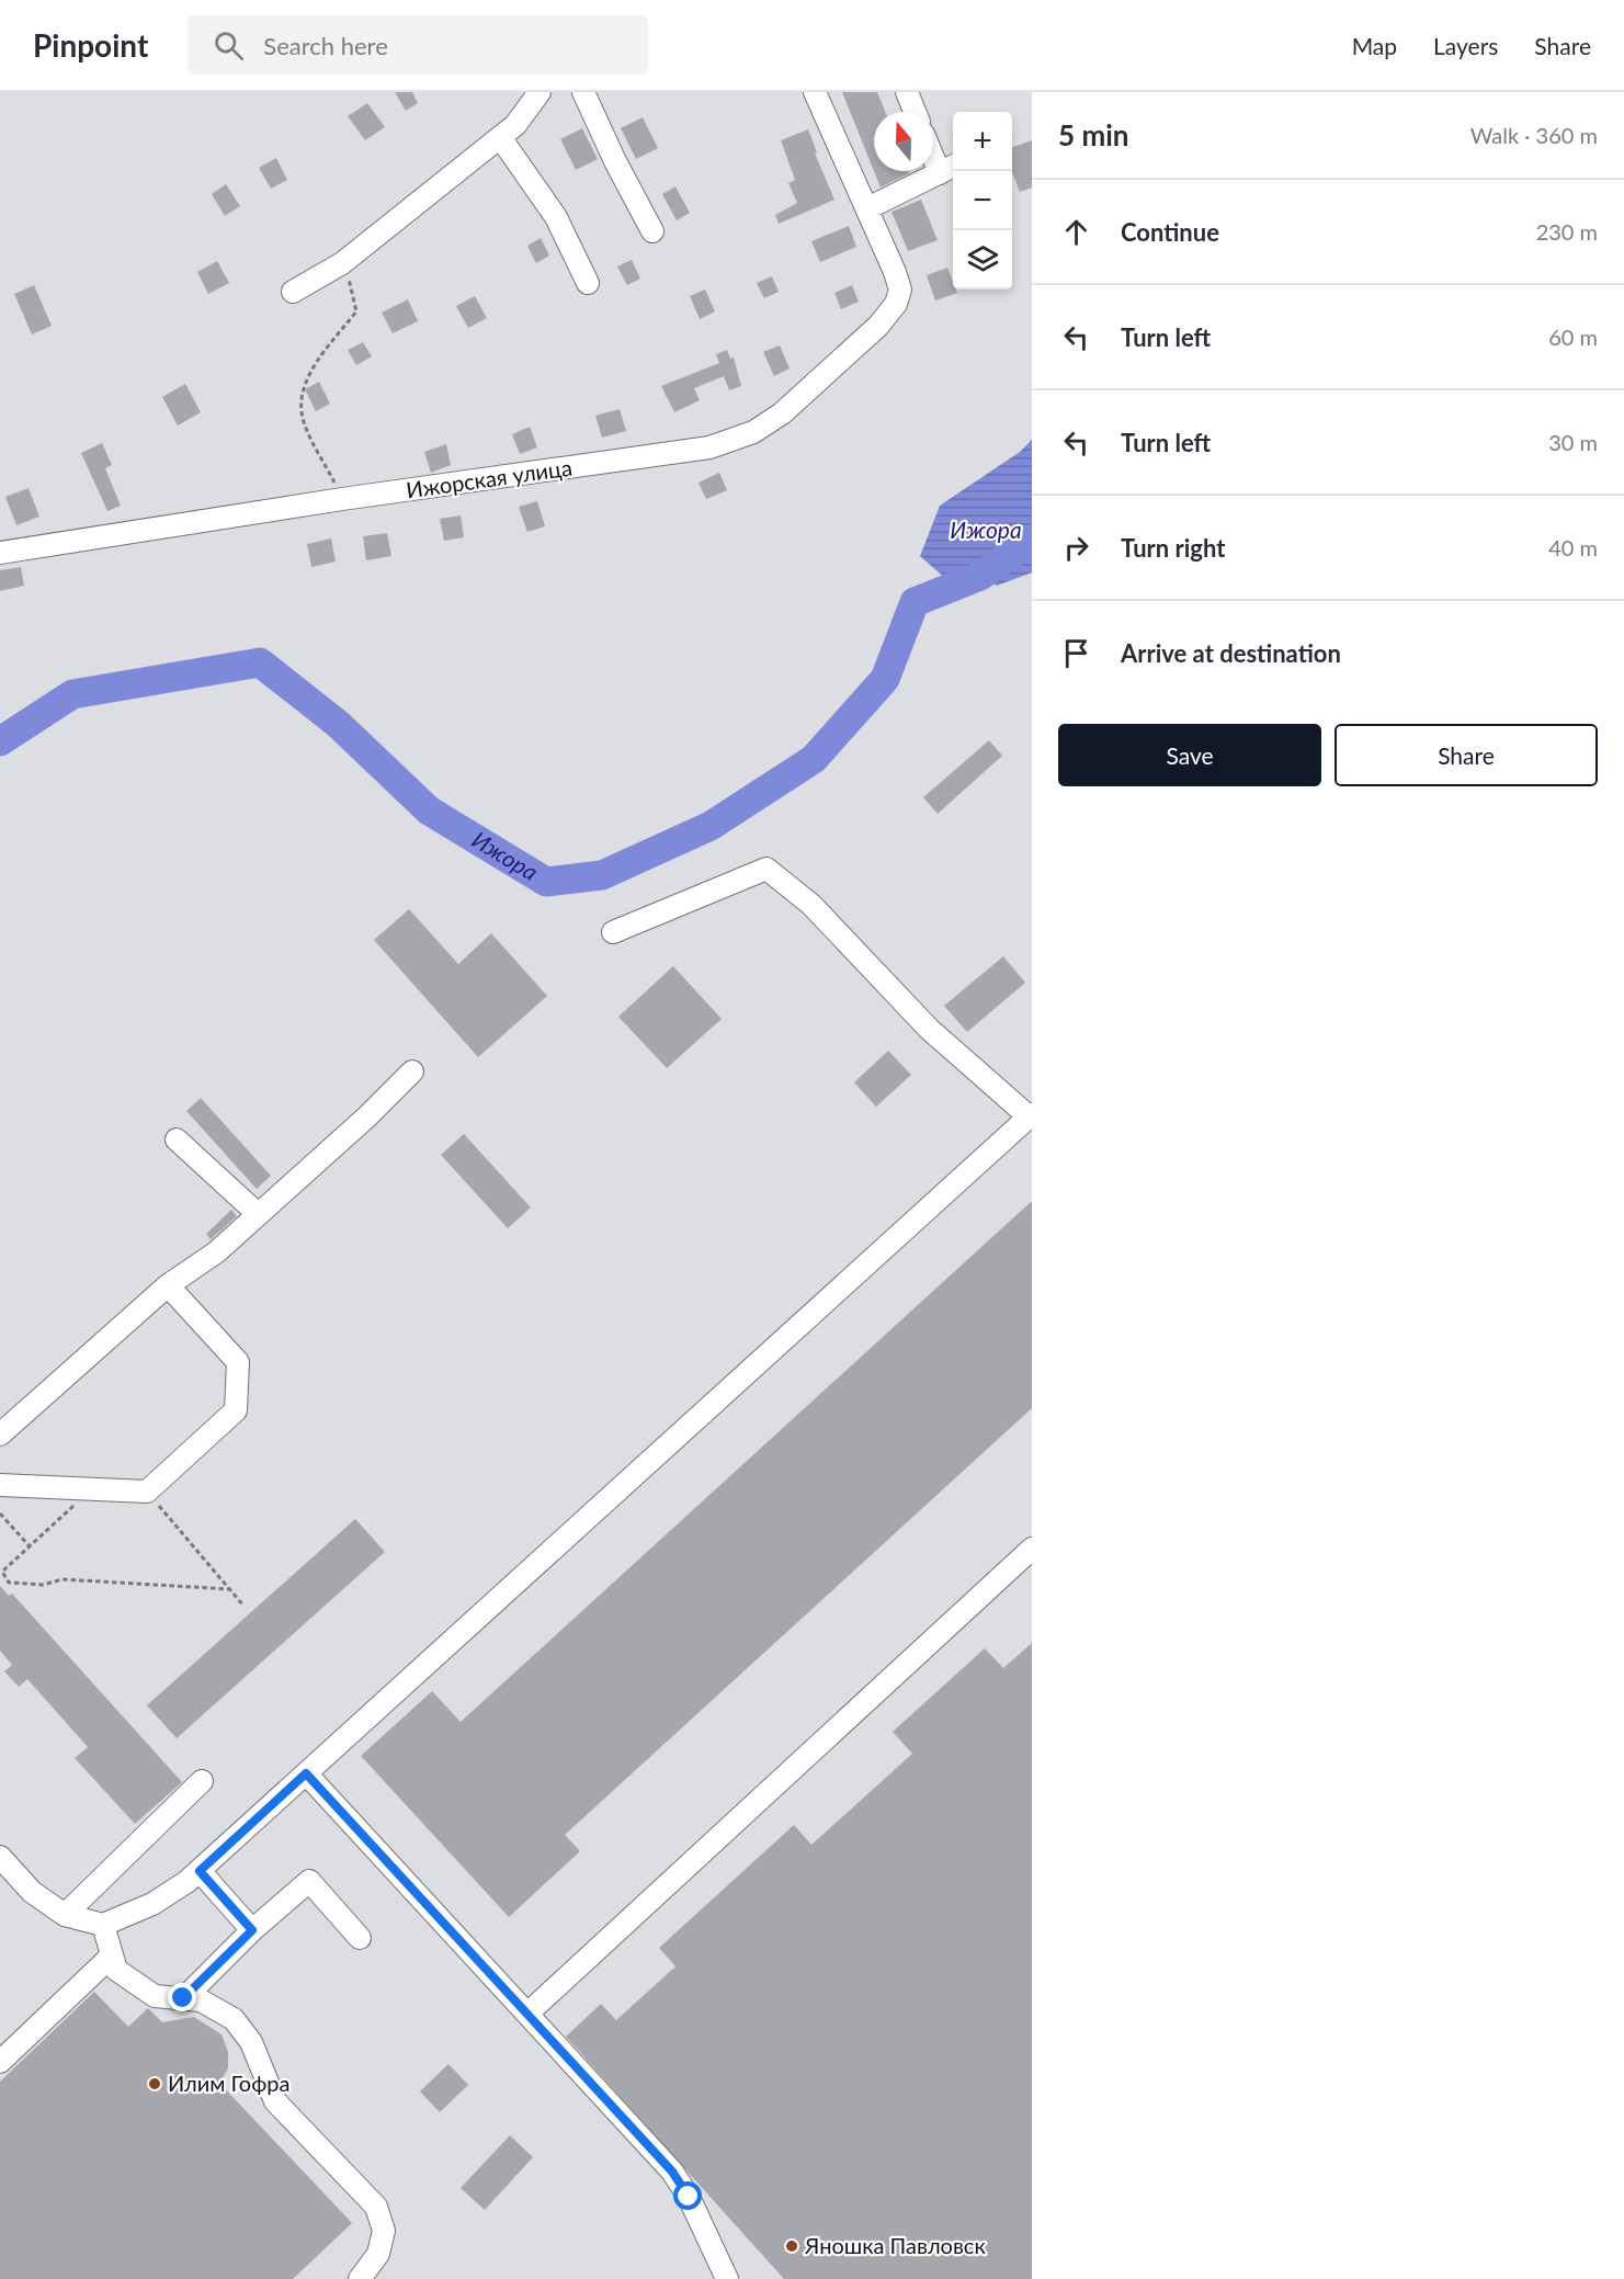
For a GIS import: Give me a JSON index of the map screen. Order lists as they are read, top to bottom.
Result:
{
  "streets": {
    "street": ["Ижорская улица"]
  },
  "water": ["Ижора"],
  "places": ["Илим Гофра", "Яношка Павловск"],
  "north": "top",
  "page": {
    "header": "Pinpoint",
    "search": "Search here",
    "nav": ["Map", "Layers", "Share"],
    "heading": ["5 min", "Walk · 360 m"],
    "map_buttons": ["+", "−"],
    "list": [
      ["Continue", "230 m"],
      ["Turn left", "60 m"],
      ["Turn left", "30 m"],
      ["Turn right", "40 m"],
      "Arrive at destination"
    ],
    "buttons": ["Save", "Share"]
  }
}
